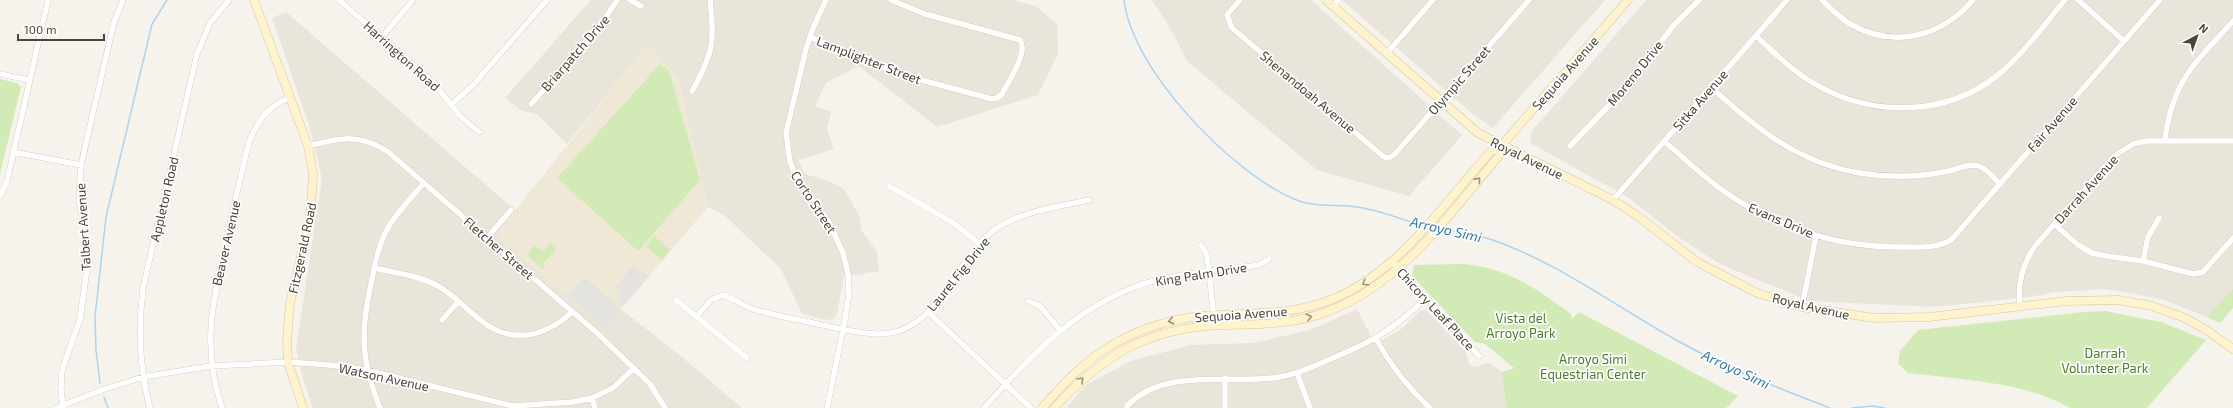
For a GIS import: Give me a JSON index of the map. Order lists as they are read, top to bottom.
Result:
{
  "streets": {
    "main road": ["Sequoia Avenue", "Royal Avenue", "Fitzgerald Road"],
    "street": [
      "Briarpatch Drive",
      "Harrington Road",
      "Lamplighter Street",
      "Moreno Drive",
      "Olympic Street",
      "Shenandoah Avenue",
      "Sitka Avenue",
      "Fair Avenue",
      "Darrah Avenue",
      "Appleton Road",
      "Corto Street",
      "Evans Drive",
      "Talbert Avenue",
      "Beaver Avenue",
      "Fletcher Street",
      "Laurel Fig Drive",
      "King Palm Drive",
      "Chicory Leaf Place",
      "Watson Avenue"
    ]
  },
  "crossings": [
    ["Lamplighter Street", "Corto Street"],
    ["Sequoia Avenue", "Royal Avenue"],
    ["Sequoia Avenue", "Chicory Leaf Place"],
    ["Olympic Street", "Shenandoah Avenue"],
    ["Olympic Street", "Royal Avenue"],
    ["Sitka Avenue", "Royal Avenue"],
    ["Sitka Avenue", "Evans Drive"],
    ["Fair Avenue", "Evans Drive"],
    ["Royal Avenue", "Darrah Avenue"],
    ["Appleton Road", "Watson Avenue"],
    ["Corto Street", "Laurel Fig Drive"],
    ["Talbert Avenue", "Watson Avenue"],
    ["Beaver Avenue", "Fitzgerald Road"],
    ["Beaver Avenue", "Watson Avenue"],
    ["Fitzgerald Road", "Fletcher Street"],
    ["Fitzgerald Road", "Watson Avenue"],
    ["Fletcher Street", "Watson Avenue"]
  ],
  "water": ["Arroyo Simi"],
  "parks": ["Vista del Arroyo Park", "Darrah Volunteer Park", "Arroyo Simi Equestrian Center"],
  "scale_bar": "100 m",
  "north": "top right"
}
